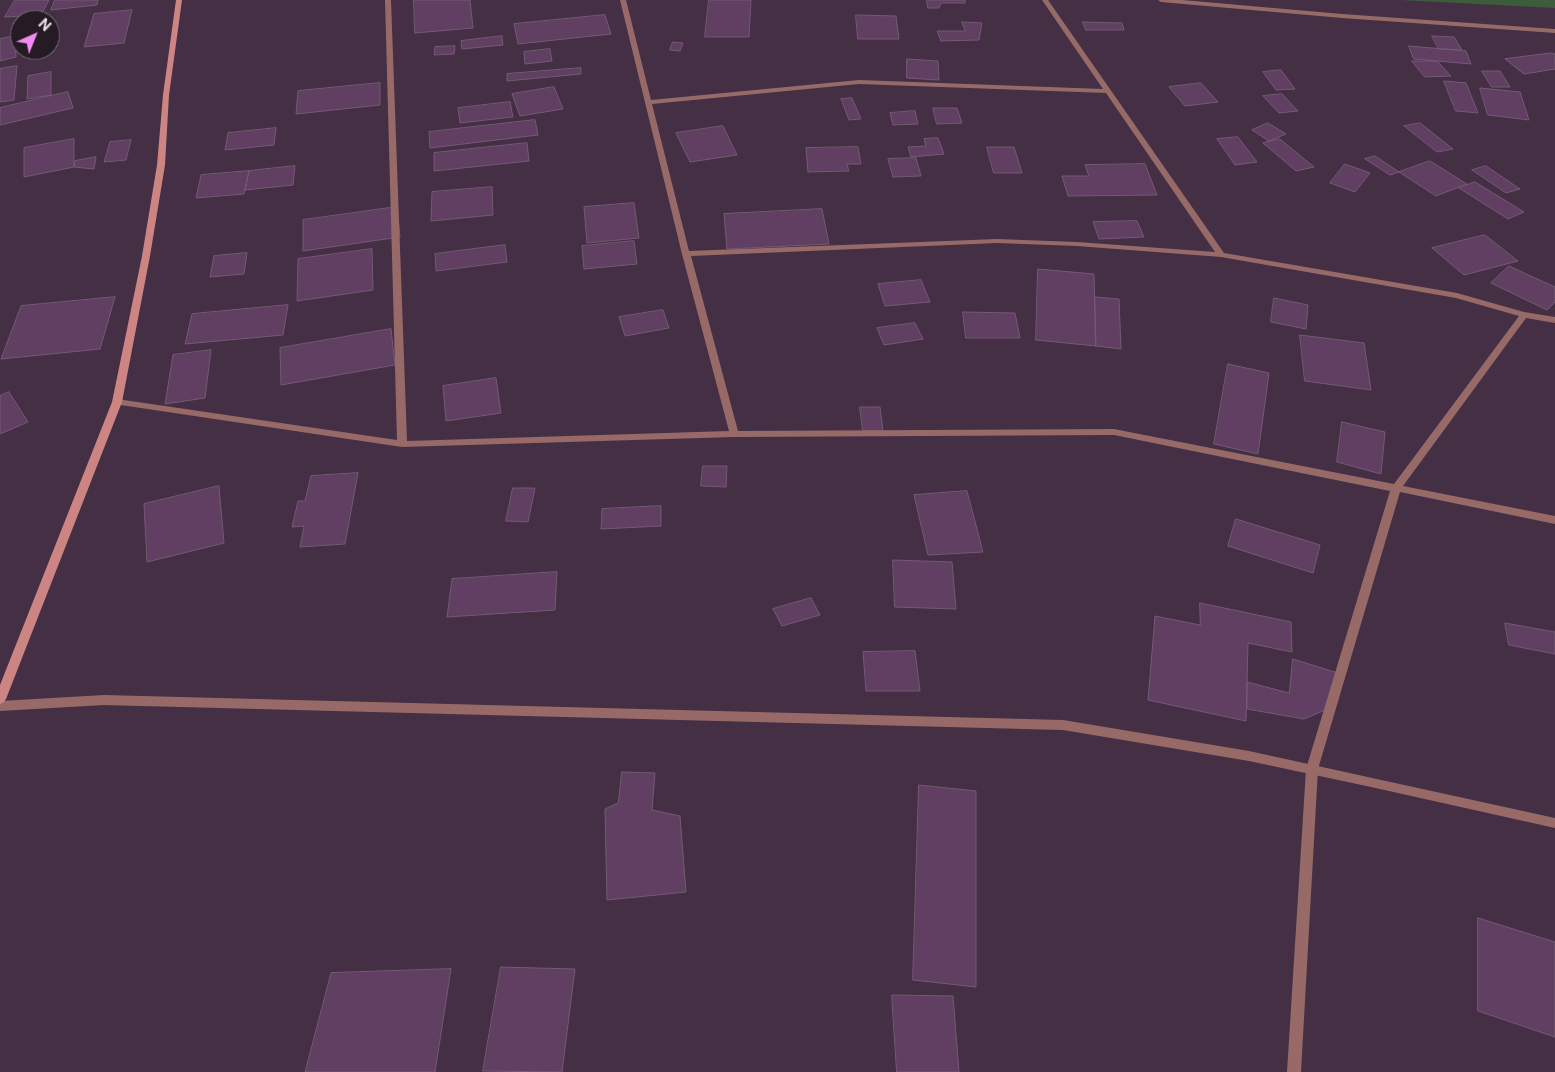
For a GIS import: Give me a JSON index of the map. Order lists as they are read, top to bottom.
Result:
{
  "north": "top right"
}
